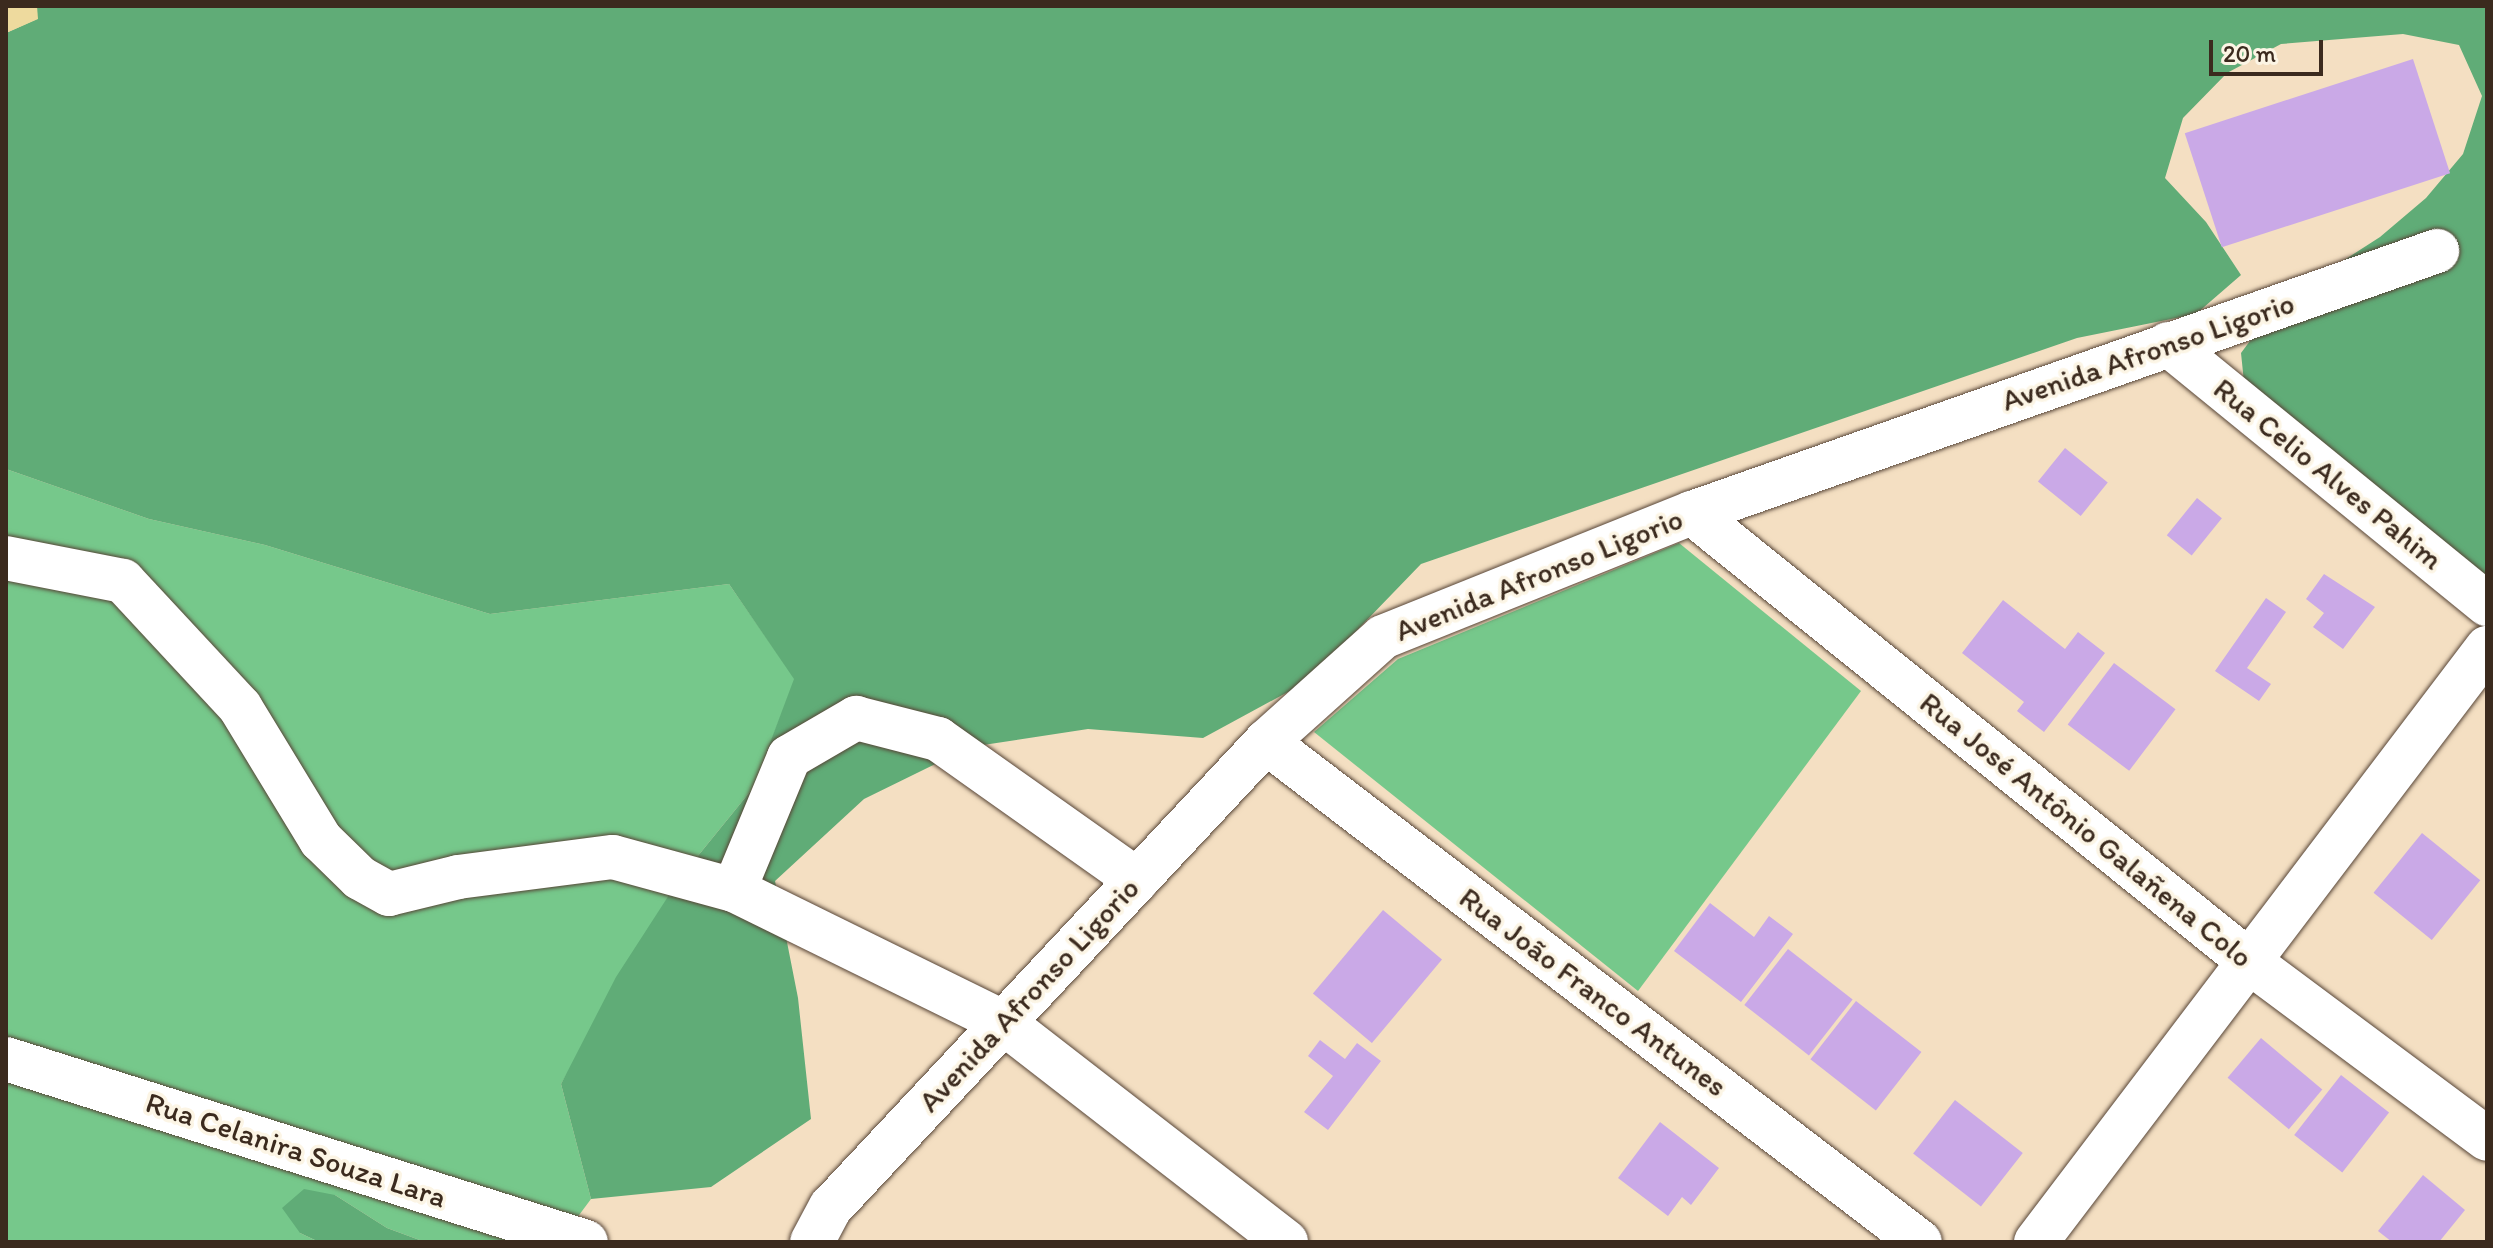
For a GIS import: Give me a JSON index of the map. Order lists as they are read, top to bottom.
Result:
{
  "streets": {
    "street": [
      "Avenida Afronso Ligorio",
      "Rua Celio Alves Pahim",
      "Rua José Antônio Galañena Colo",
      "Rua João Franco Antunes",
      "Rua Celanira Souza Lara"
    ]
  },
  "crossings": [
    ["Avenida Afronso Ligorio", "Rua Celio Alves Pahim"],
    ["Avenida Afronso Ligorio", "Rua José Antônio Galañena Colo"],
    ["Avenida Afronso Ligorio", "Rua João Franco Antunes"]
  ],
  "scale_bar": "20 m"
}
